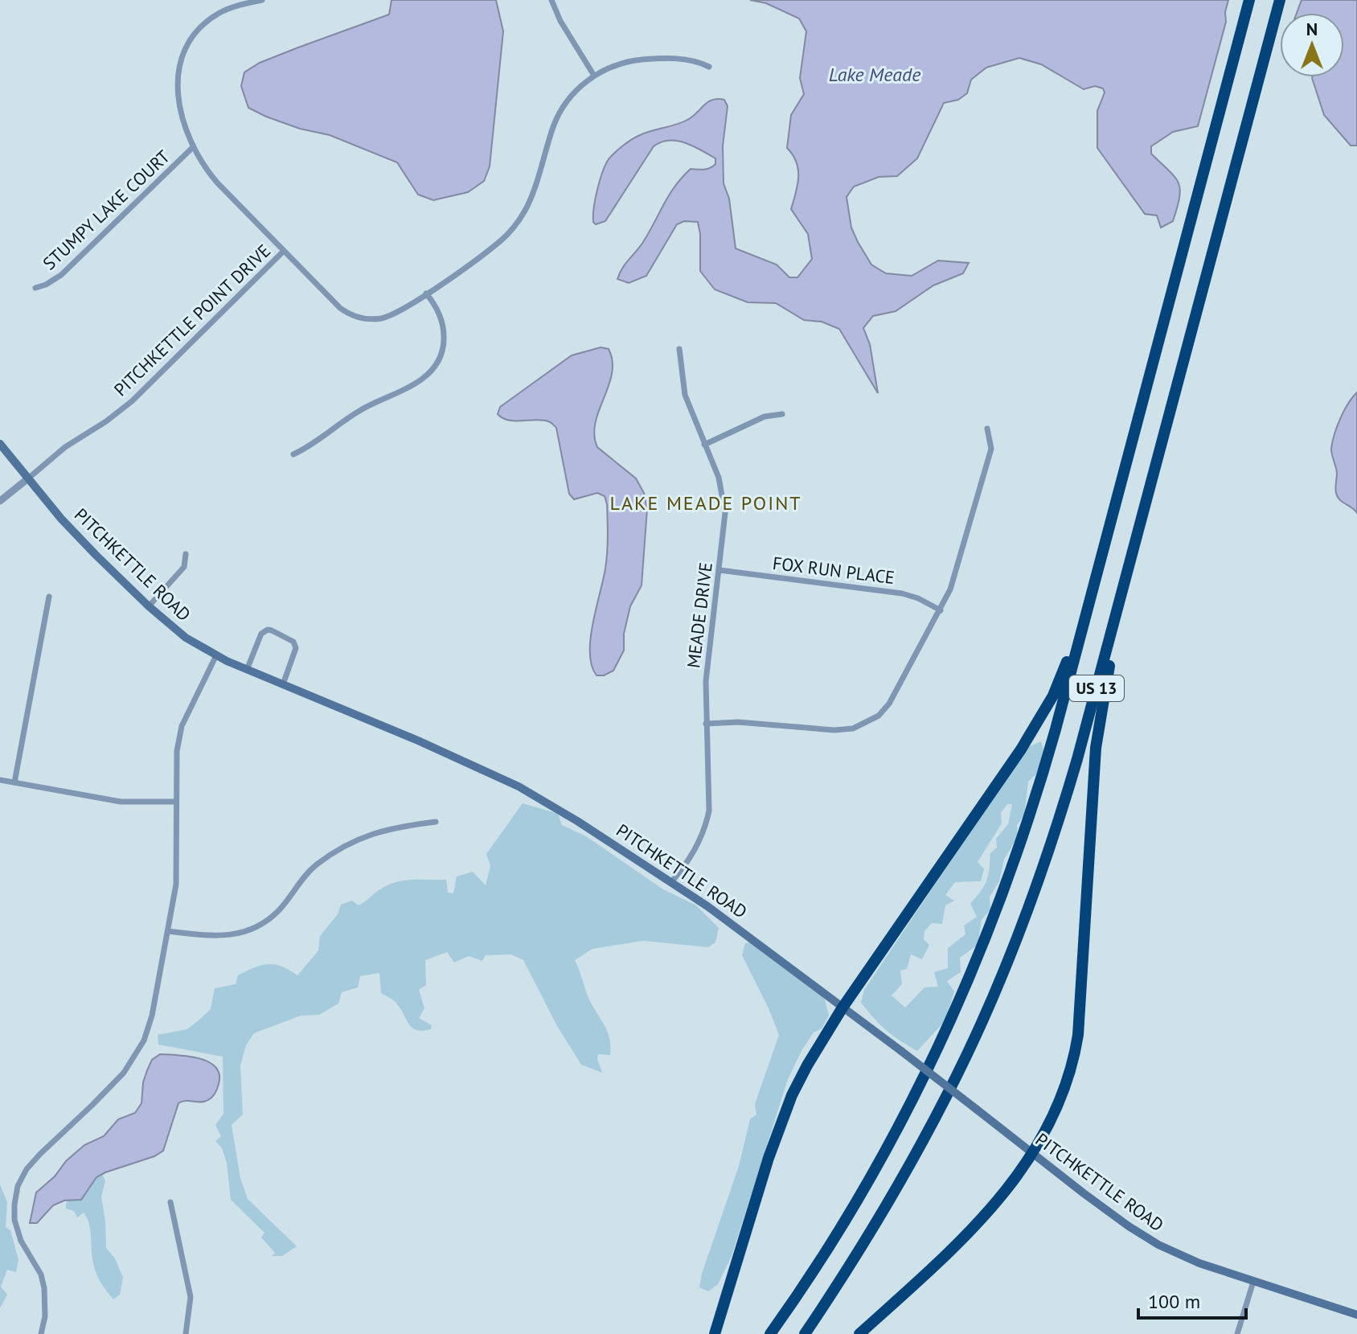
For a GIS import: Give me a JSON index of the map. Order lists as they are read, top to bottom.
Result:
{
  "streets": {
    "highway": ["US 13"],
    "main road": ["PITCHKETTLE ROAD"],
    "street": [
      "STUMPY LAKE COURT",
      "PITCHKETTLE POINT DRIVE",
      "FOX RUN PLACE",
      "MEADE DRIVE"
    ]
  },
  "crossings": [
    ["PITCHKETTLE POINT DRIVE", "PITCHKETTLE ROAD"],
    ["PITCHKETTLE ROAD", "MEADE DRIVE"],
    ["FOX RUN PLACE", "MEADE DRIVE"]
  ],
  "districts": ["LAKE MEADE POINT"],
  "water": ["Lake Meade"],
  "scale_bar": "100 m",
  "north": "top"
}
